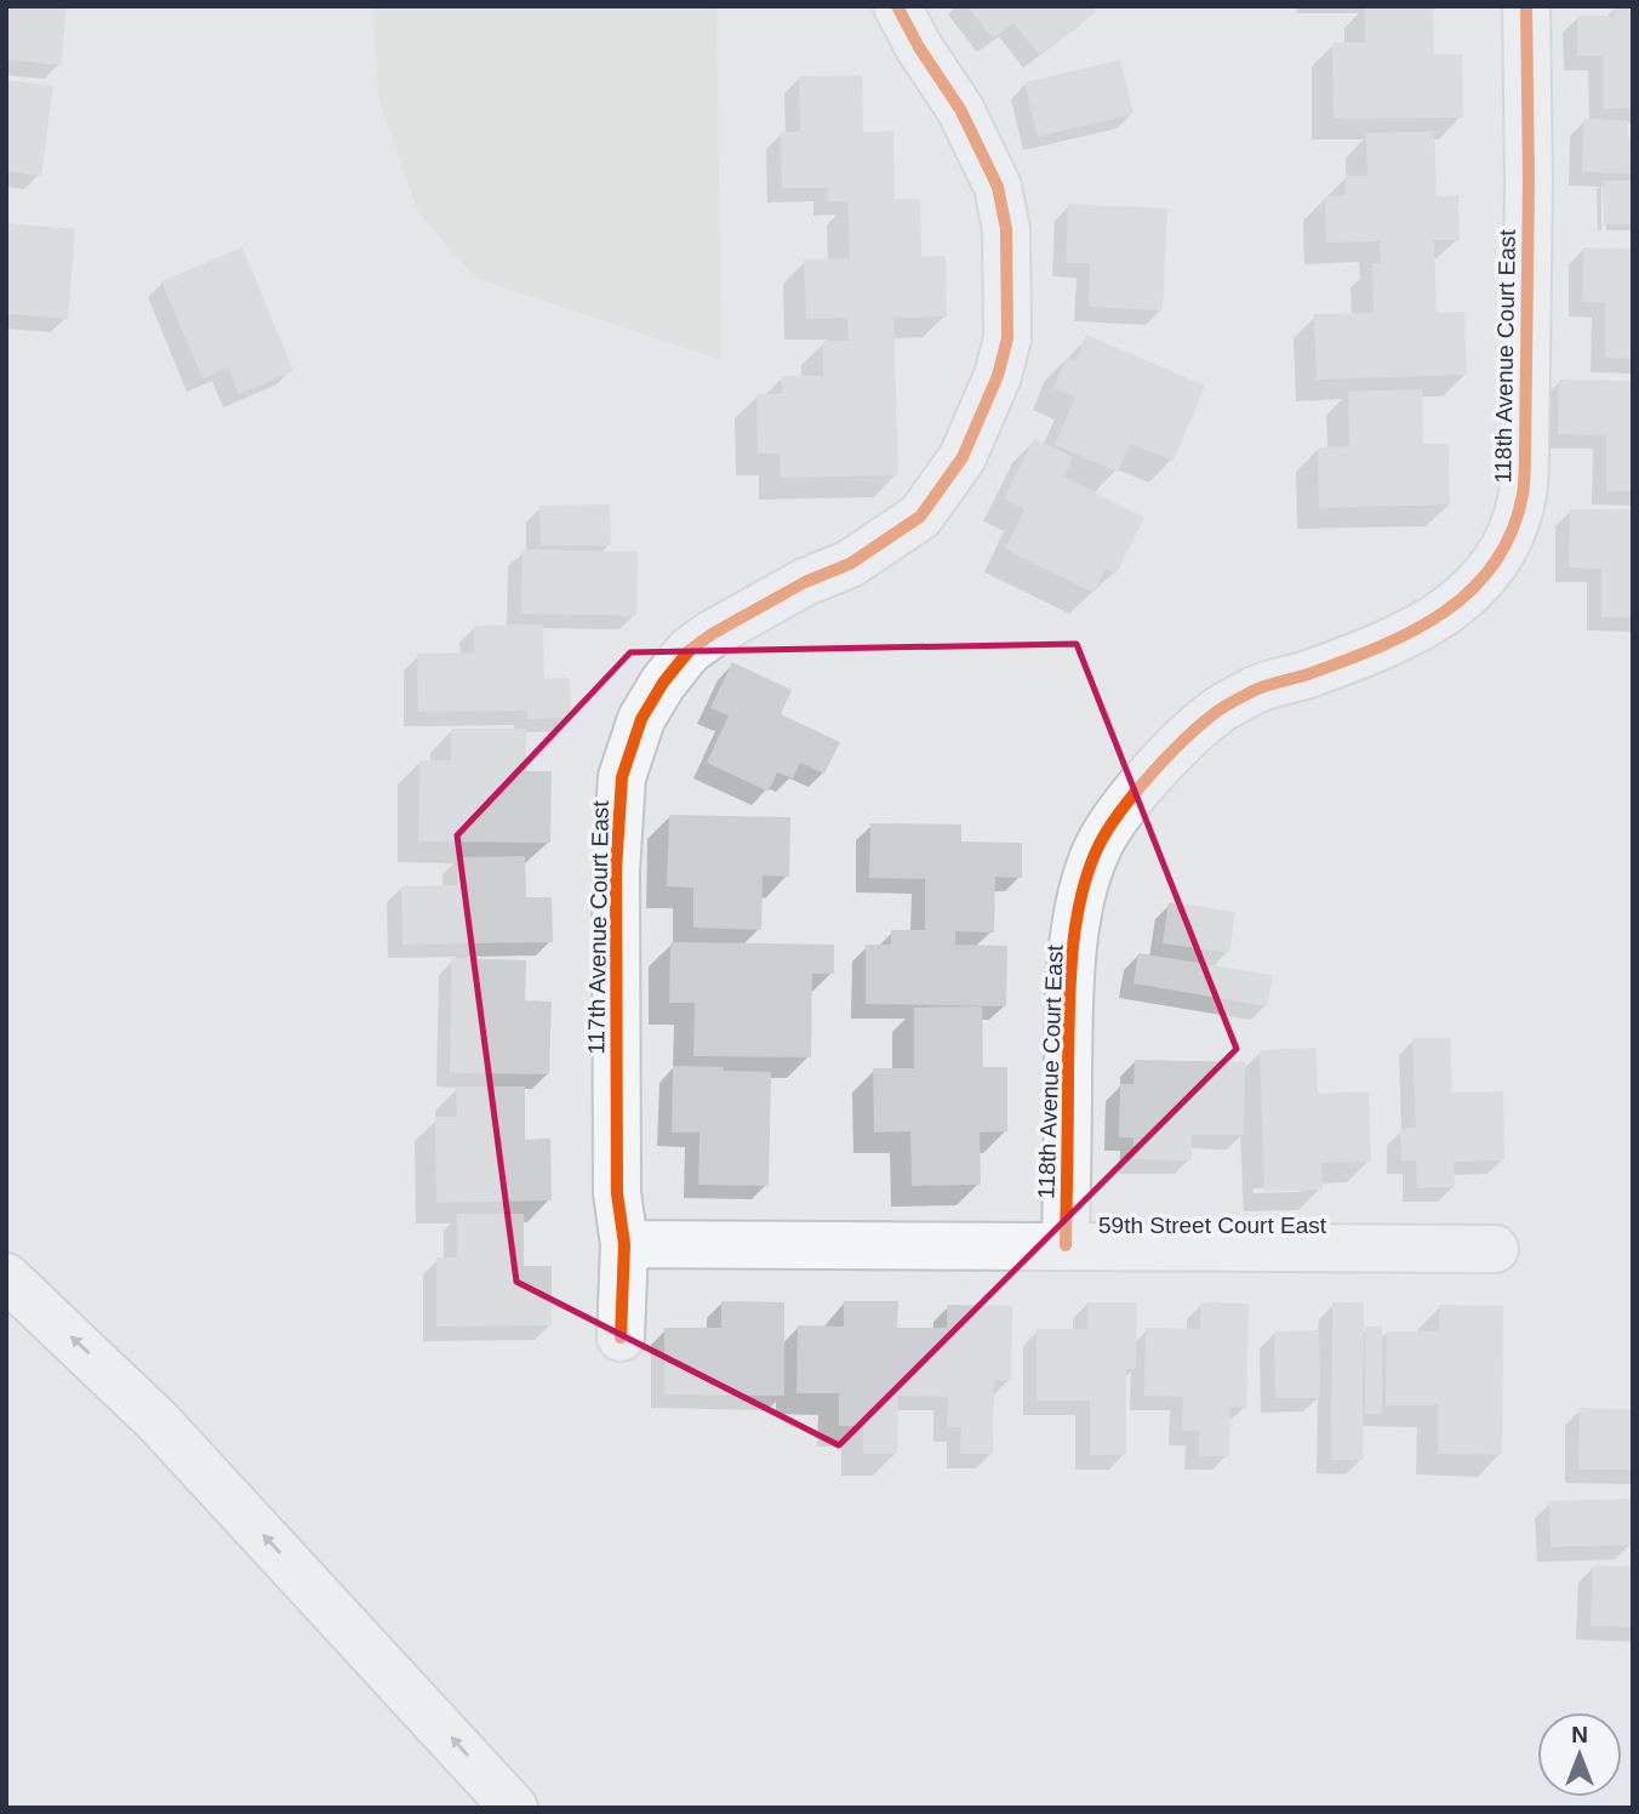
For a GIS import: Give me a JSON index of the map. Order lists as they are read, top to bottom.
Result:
{
  "streets": {
    "street": ["118th Avenue Court East", "117th Avenue Court East", "59th Street Court East"]
  },
  "crossings": [
    ["118th Avenue Court East", "59th Street Court East"],
    ["117th Avenue Court East", "59th Street Court East"]
  ],
  "north": "top"
}
